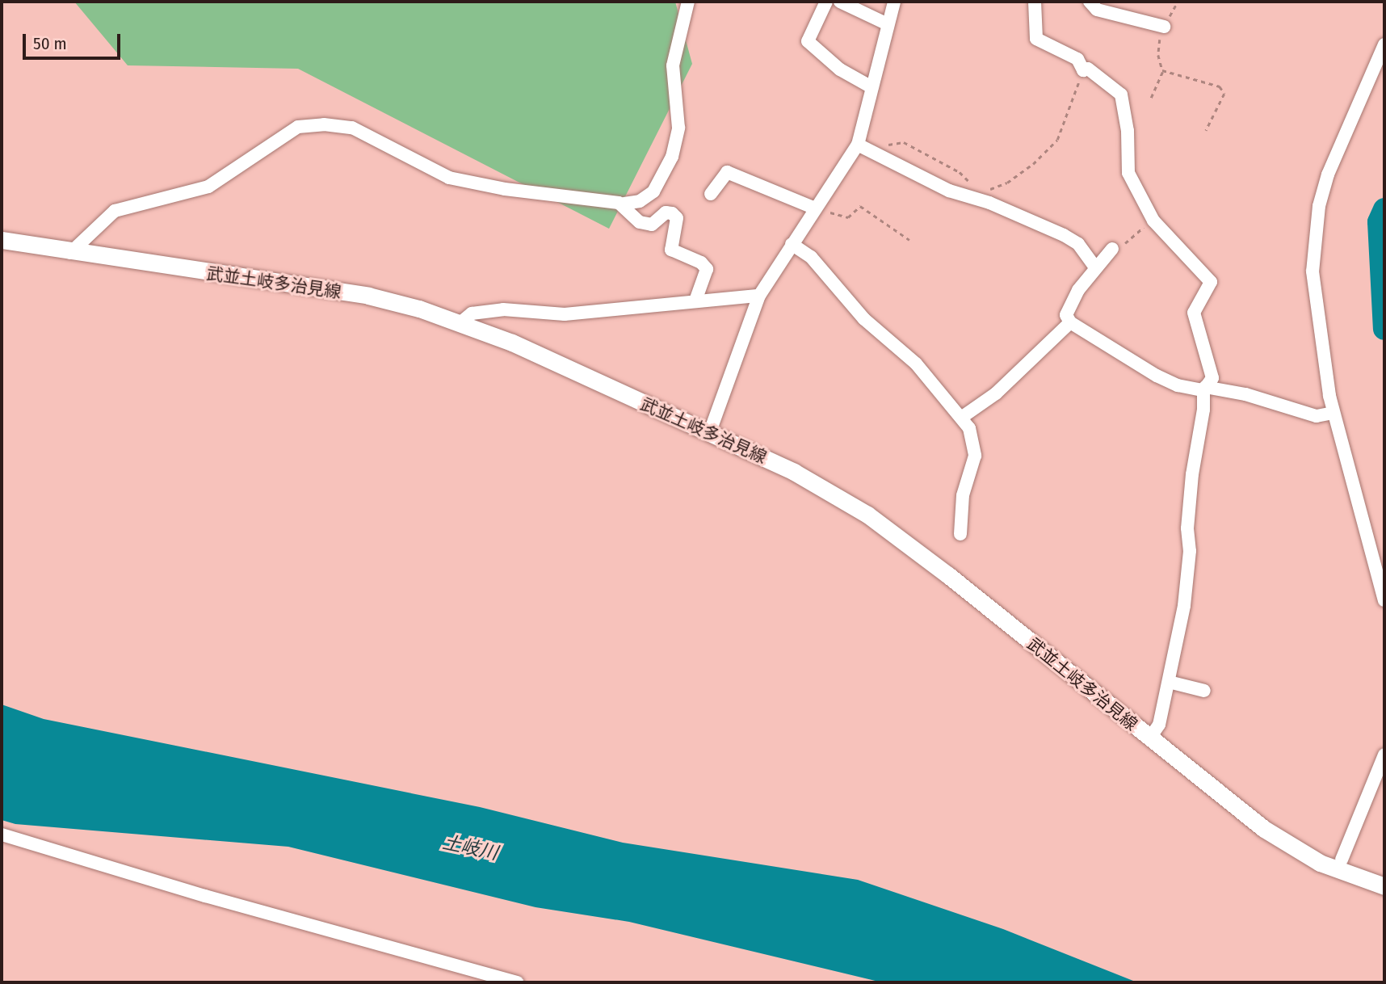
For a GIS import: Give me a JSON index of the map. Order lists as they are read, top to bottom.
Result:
{
  "streets": {
    "main road": ["武並土岐多治見線"]
  },
  "water": ["土岐川"],
  "scale_bar": "50 m"
}
